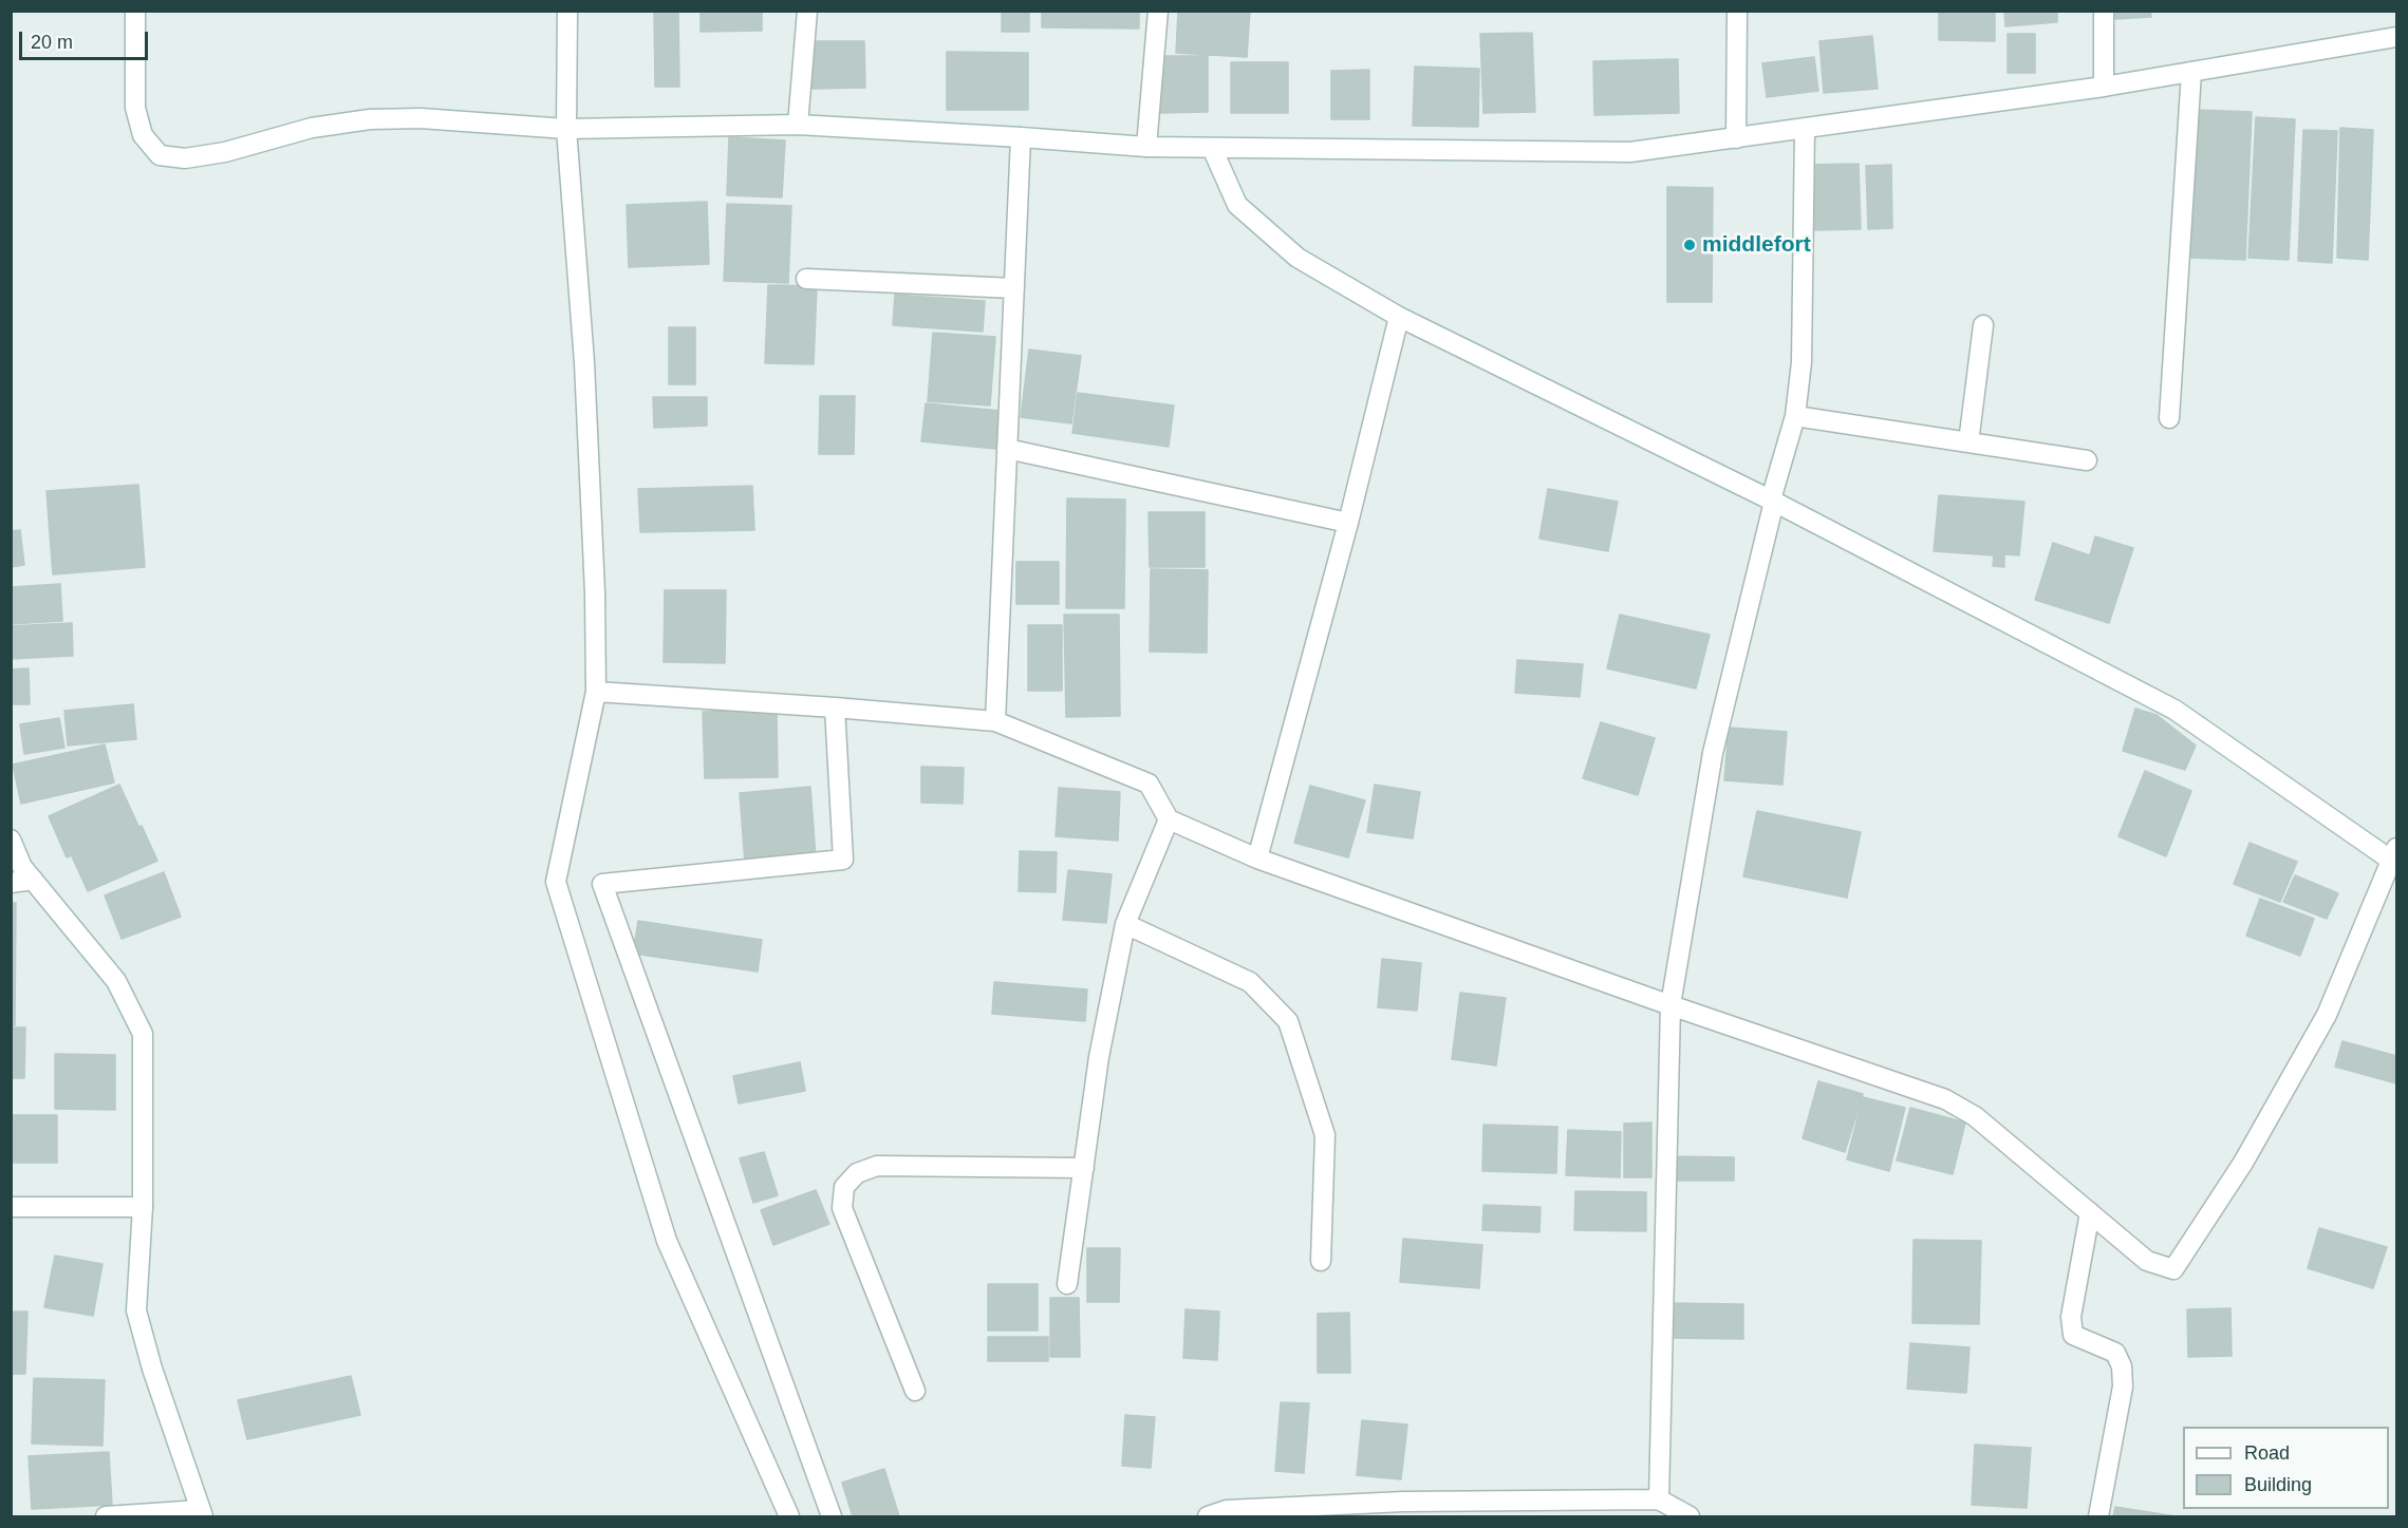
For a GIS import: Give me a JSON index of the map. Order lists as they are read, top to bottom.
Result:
{
  "places": ["middlefort"],
  "legend": ["Road", "Building"],
  "scale_bar": "20 m"
}
